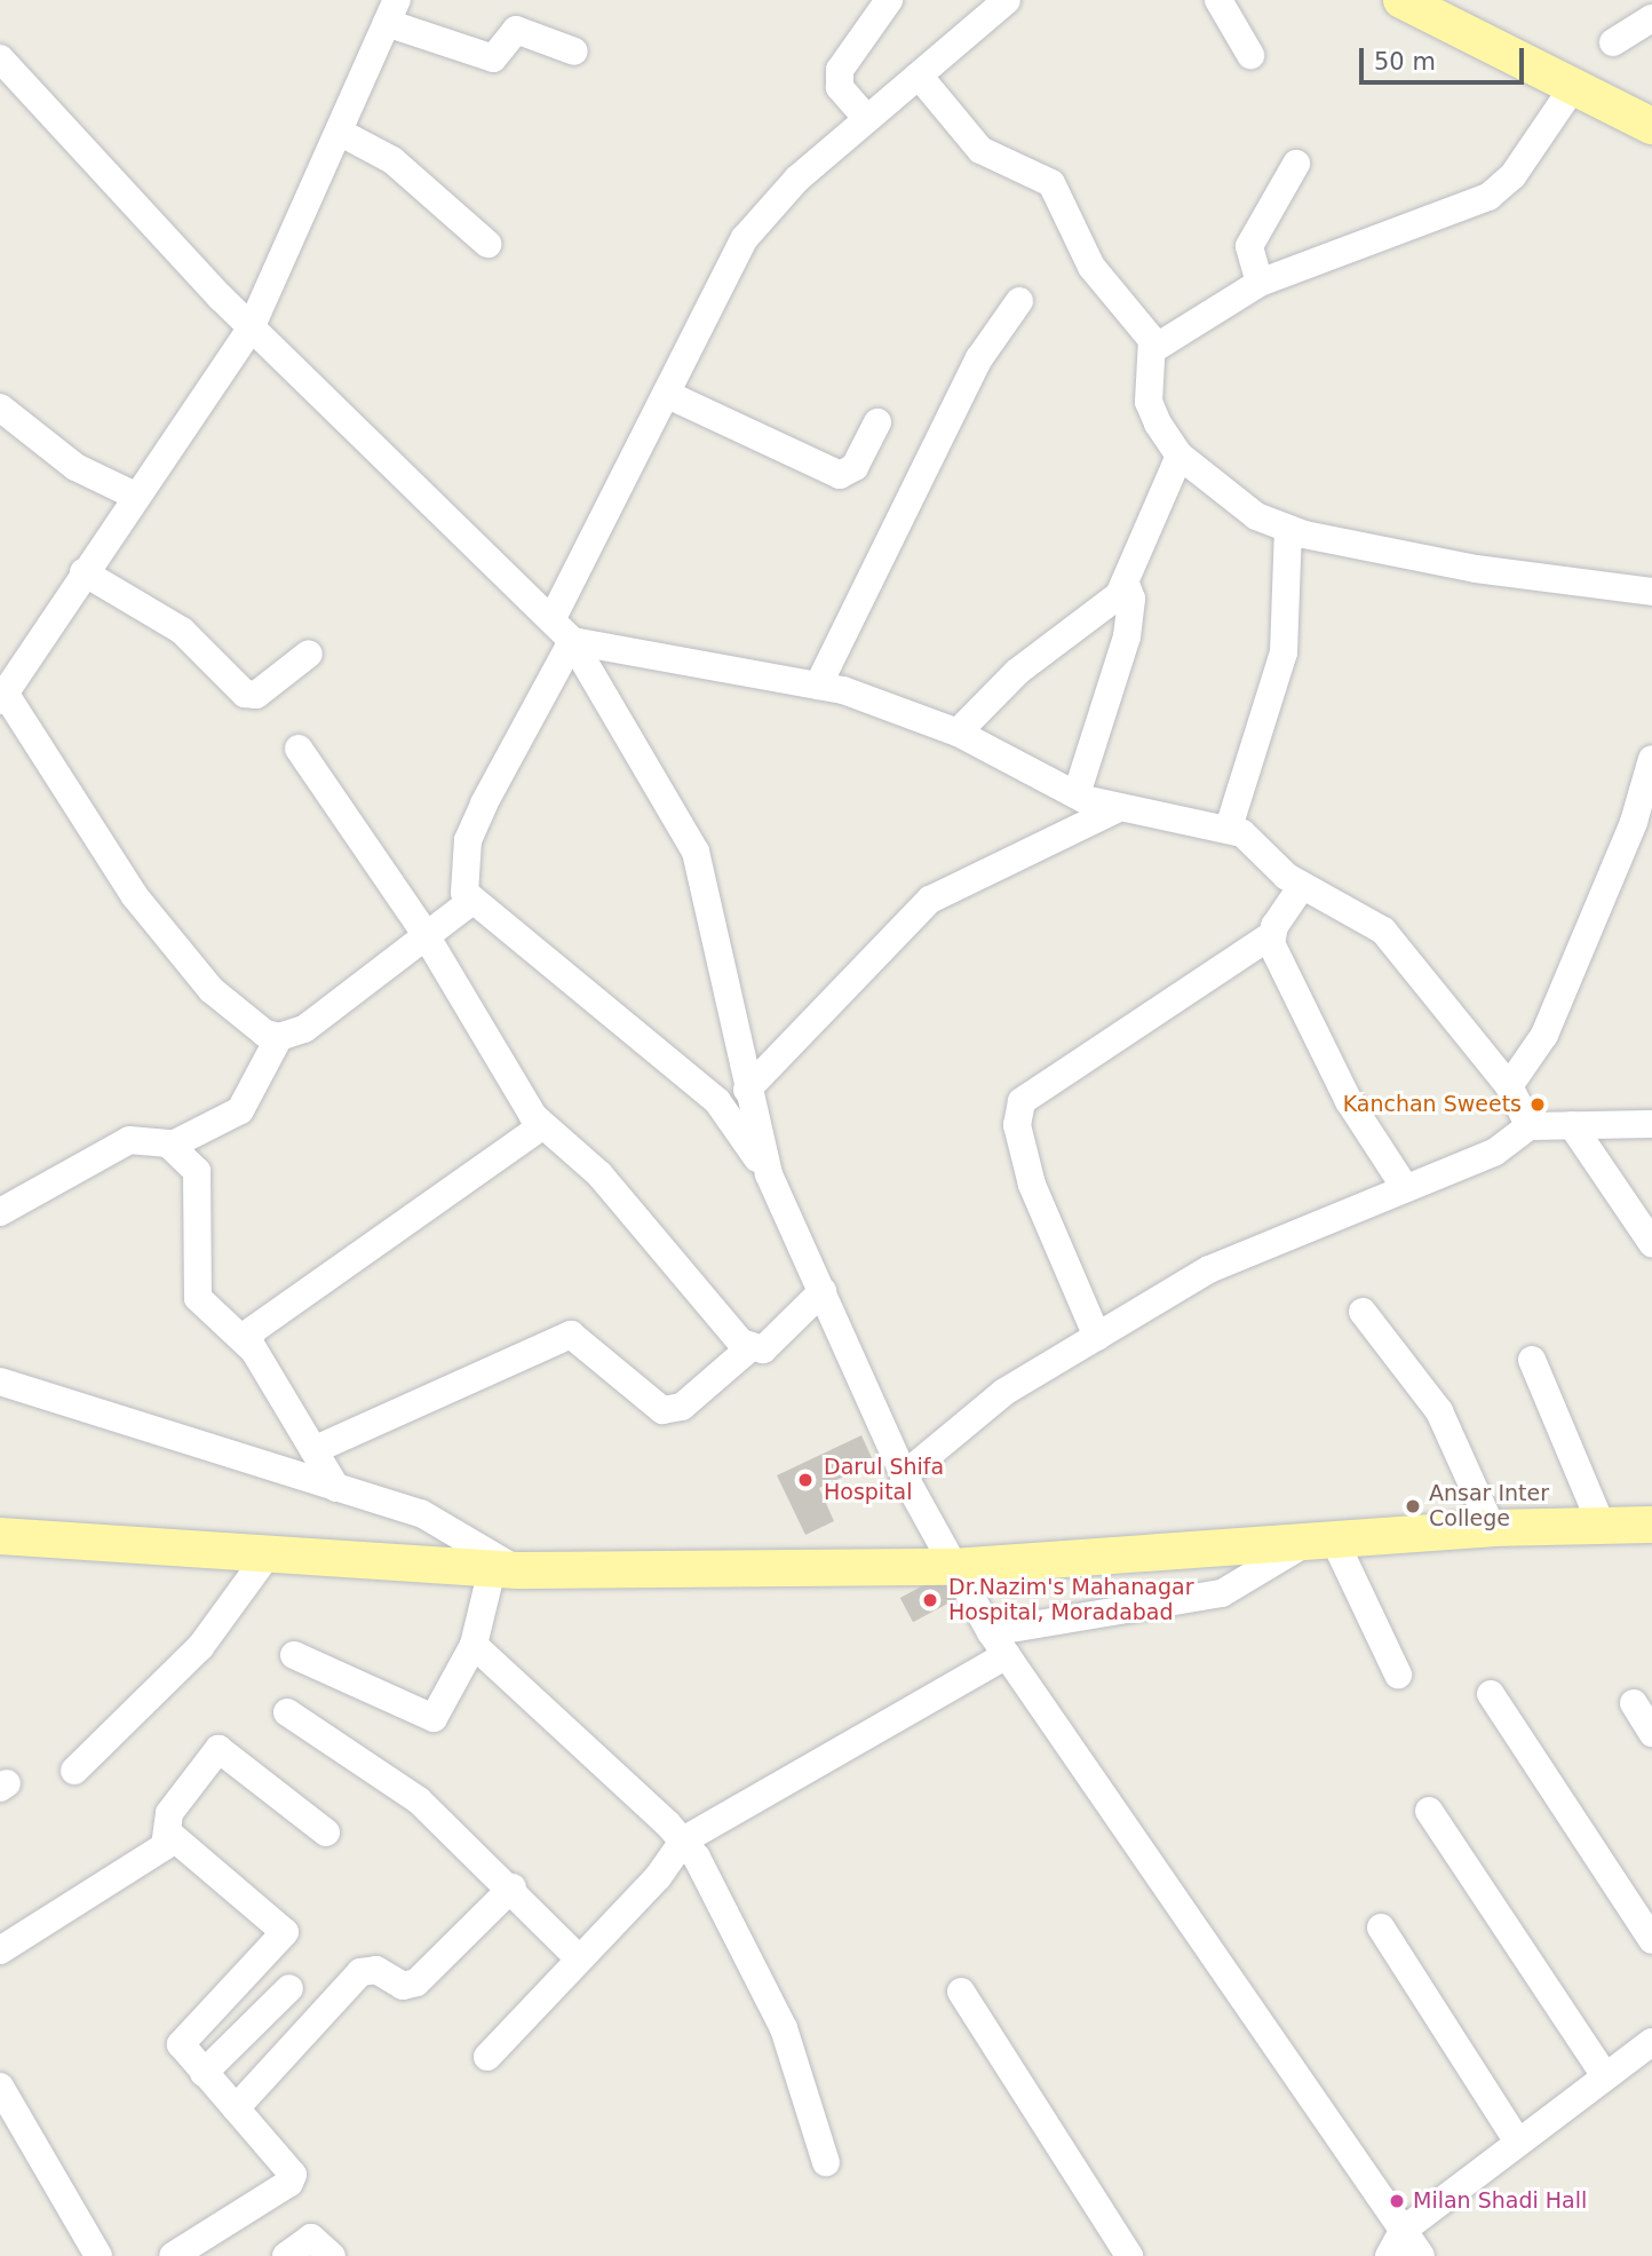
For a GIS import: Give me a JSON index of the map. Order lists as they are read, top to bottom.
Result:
{
  "places": [
    "Kanchan Sweets",
    "Darul Shifa Hospital",
    "Ansar Inter College",
    "Dr.Nazim's Mahanagar Hospital, Moradabad",
    "Milan Shadi Hall"
  ],
  "scale_bar": "50 m"
}
